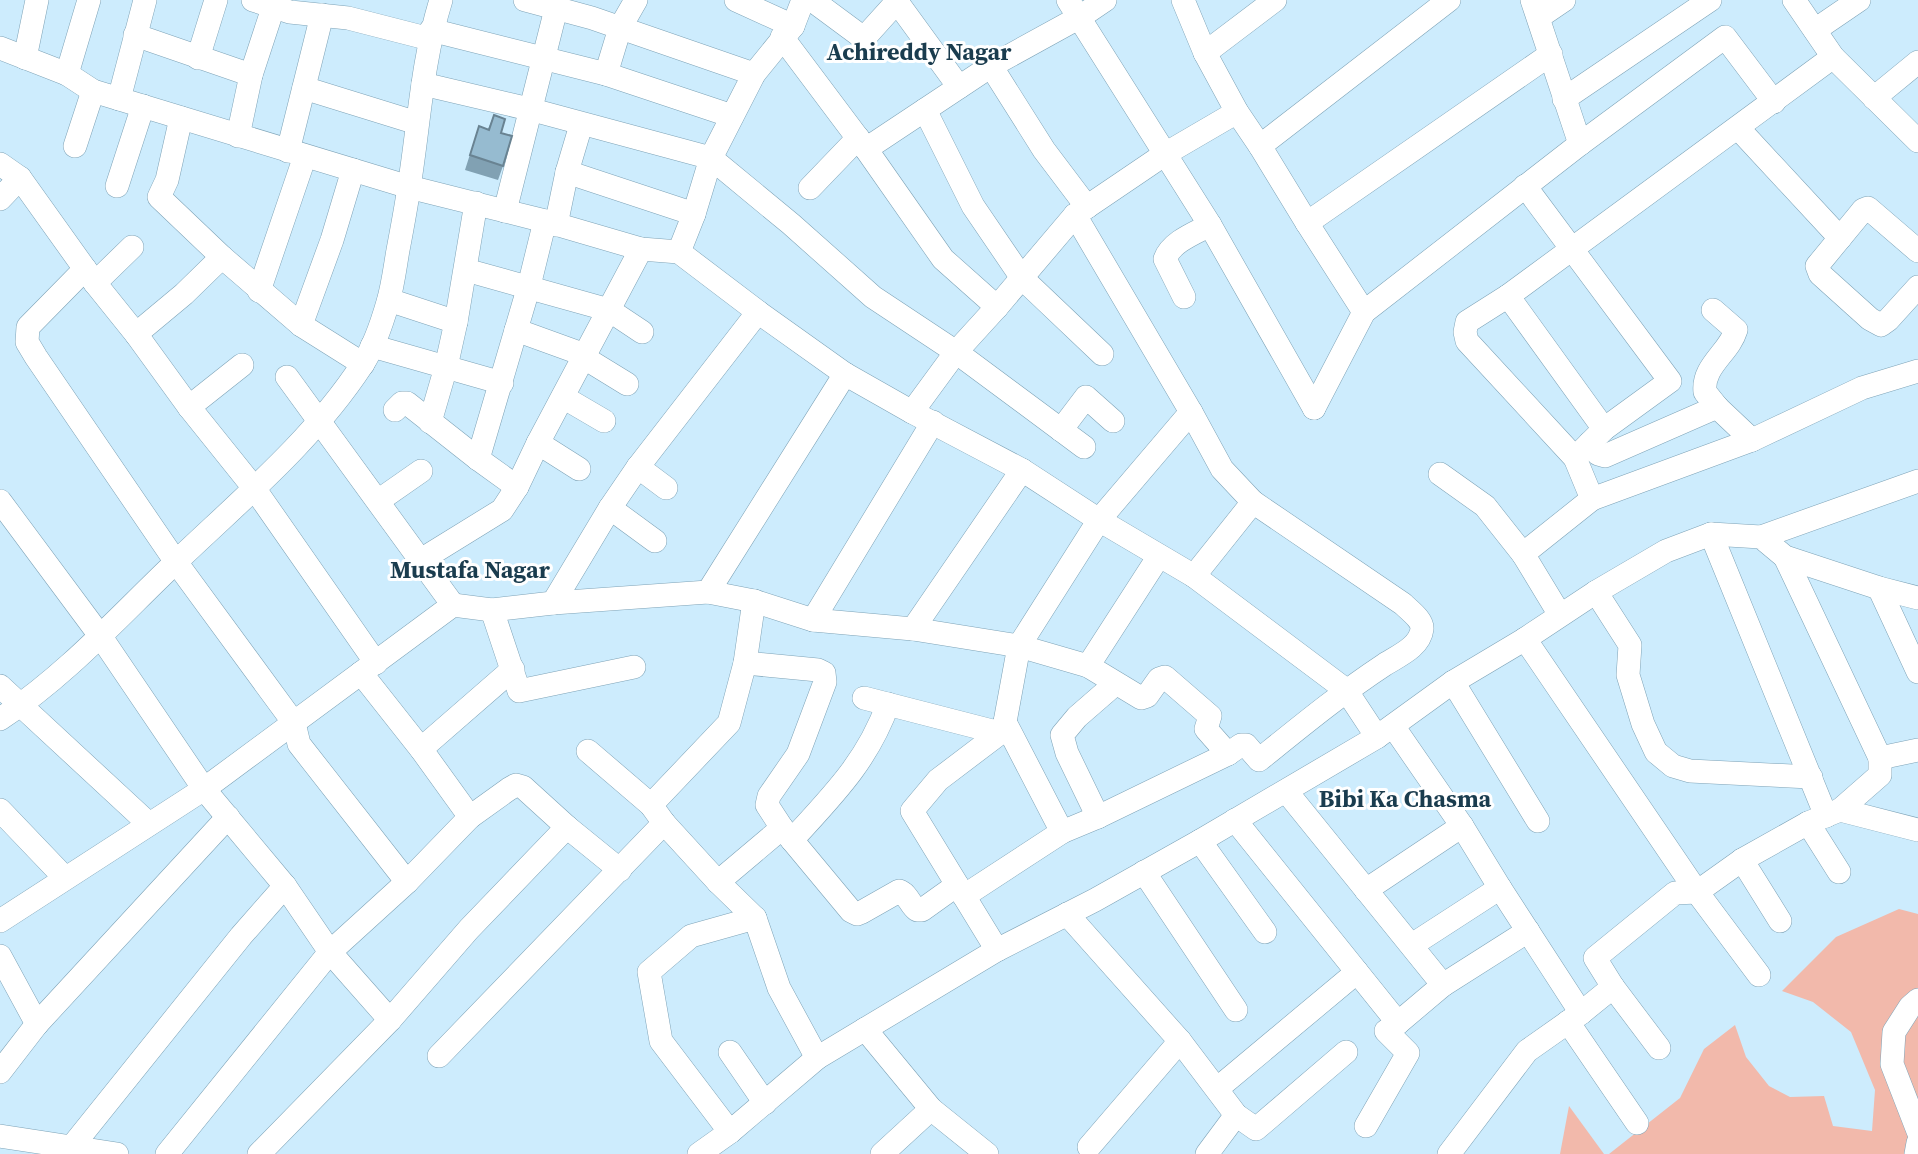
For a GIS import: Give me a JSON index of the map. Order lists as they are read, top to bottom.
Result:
{
  "districts": ["Achireddy Nagar", "Mustafa Nagar", "Bibi Ka Chasma"]
}
